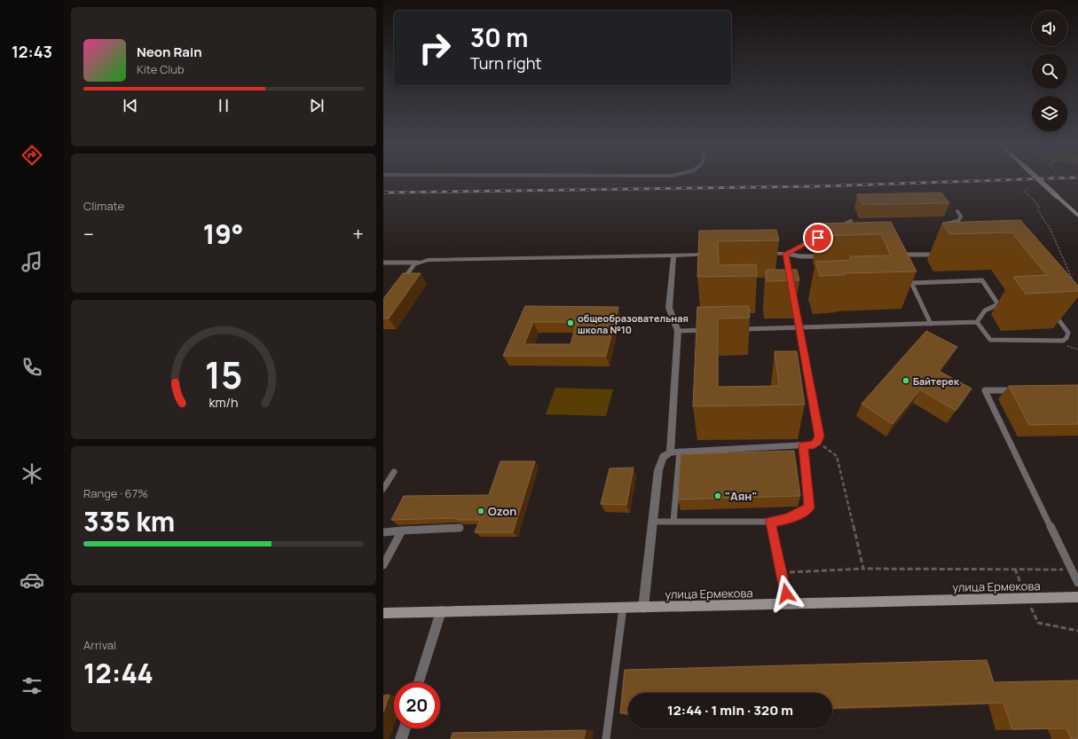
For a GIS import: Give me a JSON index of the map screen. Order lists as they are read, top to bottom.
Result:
{
  "streets": {
    "main road": ["улица Ермекова"]
  },
  "places": [
    "общеобразовательная школа №10",
    "Байтерек",
    "\"Аян\"",
    "Ozon"
  ],
  "page": {
    "tabs": "12:43",
    "turn": ["30 m", "Turn right"],
    "song": ["Neon Rain", "Kite Club"],
    "tile": [
      "Climate",
      ["Range · 67%", "335 km"],
      ["Arrival", "12:44"]
    ],
    "heat": ["−", "19°", "+"],
    "limit": "20",
    "trip": "12:44 · 1 min · 320 m",
    "gauge": ["15", "km/h"]
  }
}
